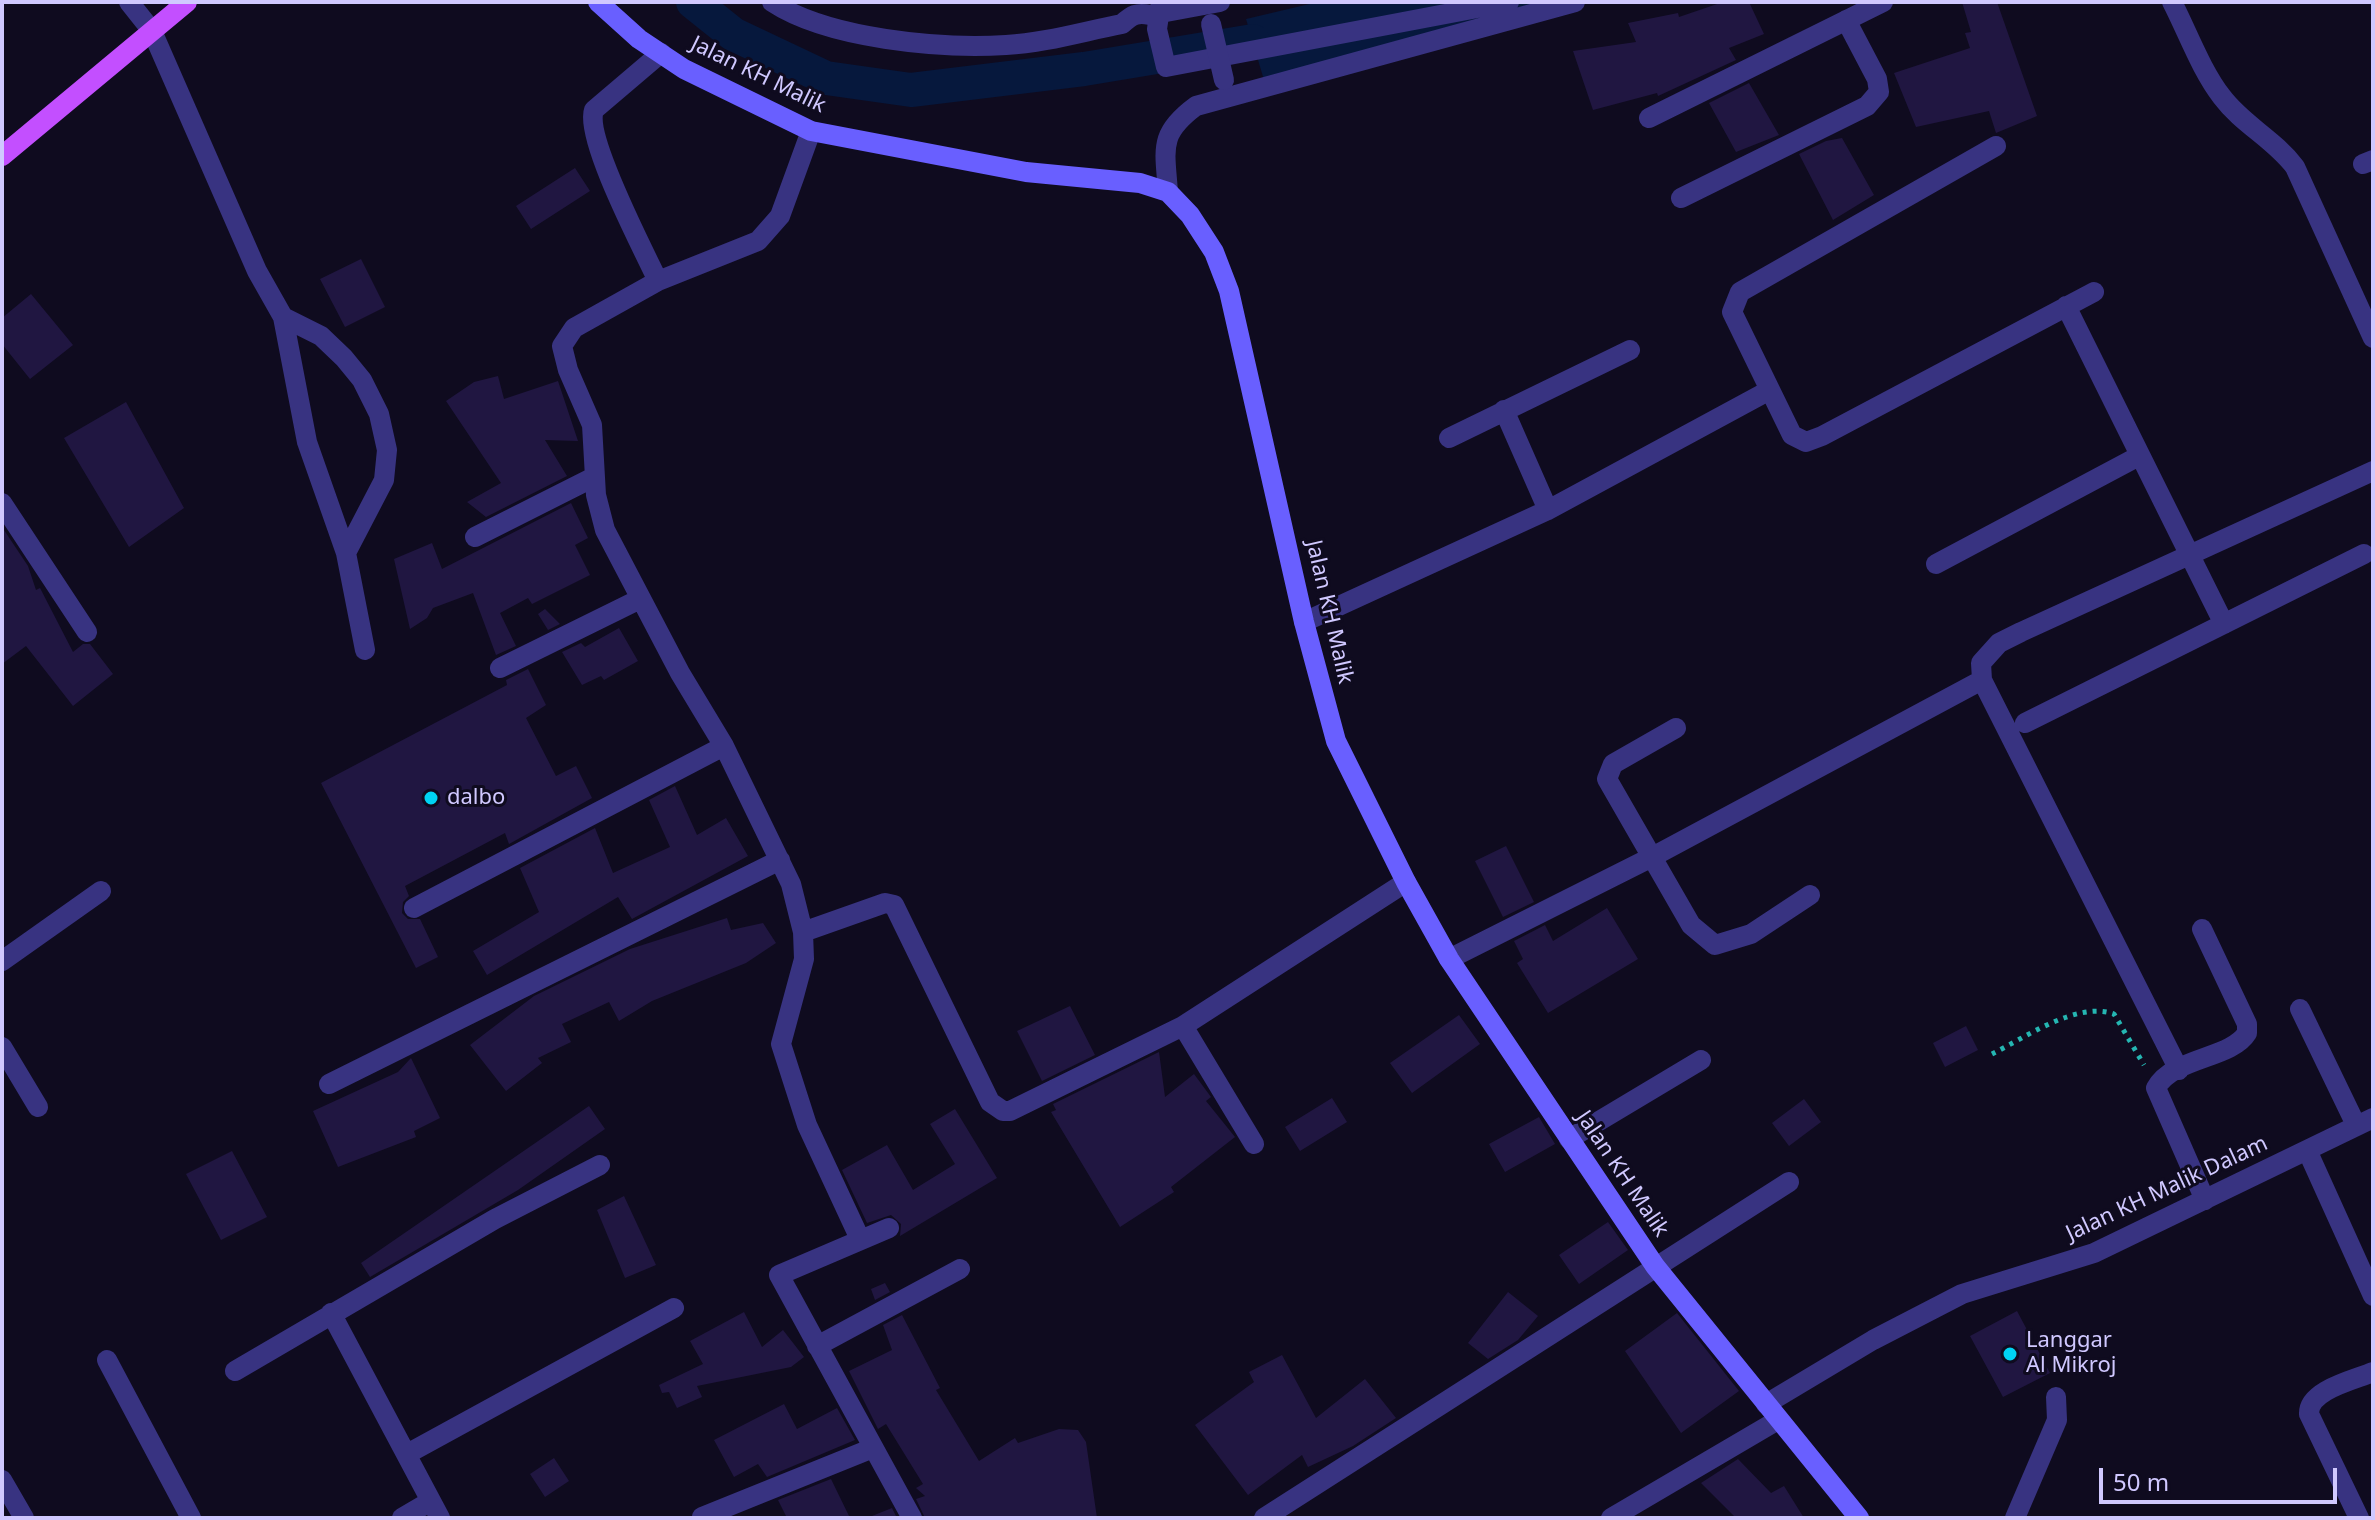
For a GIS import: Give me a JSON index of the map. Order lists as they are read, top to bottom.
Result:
{
  "streets": {
    "street": ["Jalan KH Malik", "Jalan KH Malik Dalam"]
  },
  "crossings": [
    ["Jalan KH Malik", "Jalan KH Malik Dalam"]
  ],
  "places": ["dalbo", "Langgar Al Mikroj"],
  "scale_bar": "50 m"
}
